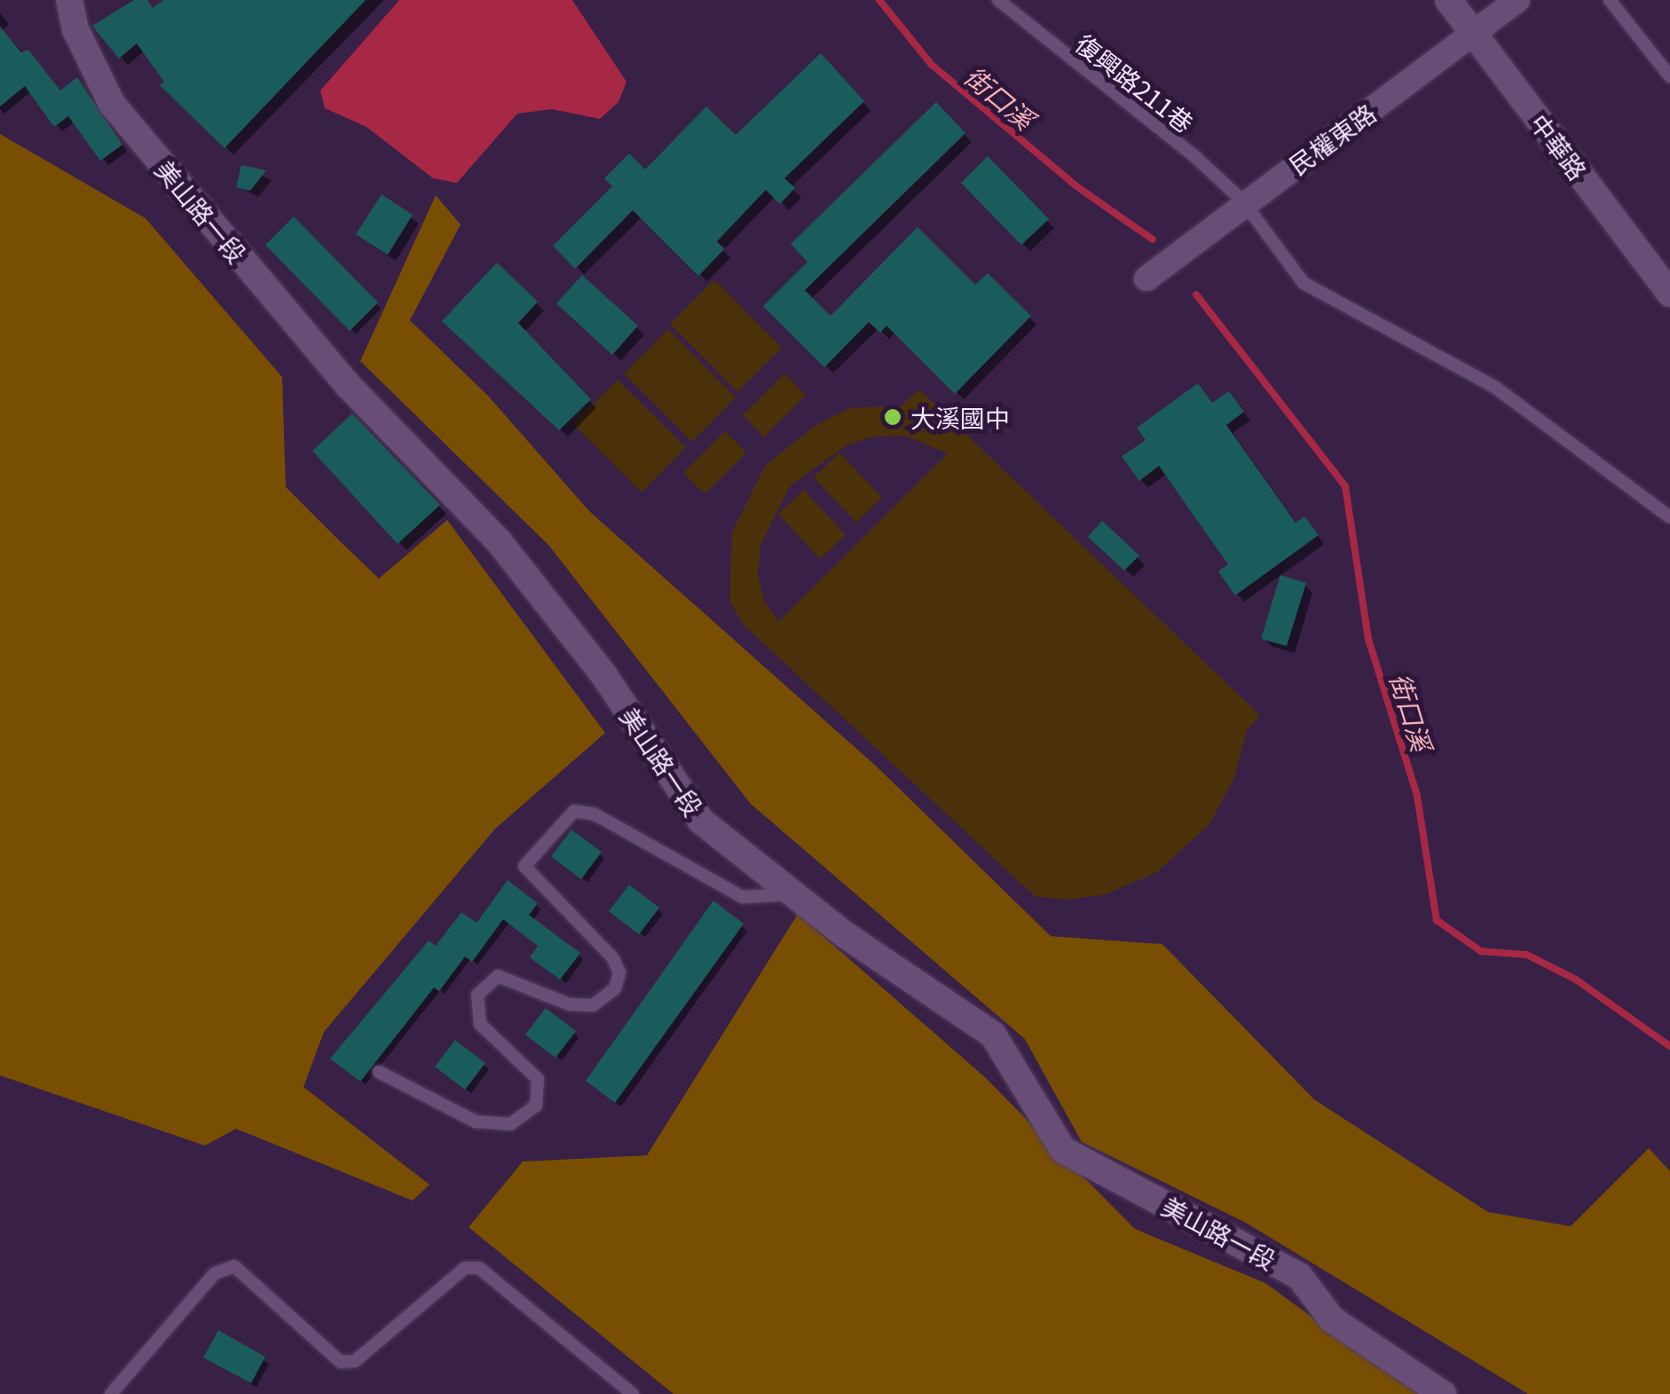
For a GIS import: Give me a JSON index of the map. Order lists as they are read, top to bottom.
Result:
{
  "streets": {
    "street": ["民權東路", "中華路", "美山路一段"],
    "lane": ["復興路211巷"]
  },
  "crossings": [
    ["復興路211巷", "民權東路"],
    ["民權東路", "中華路"]
  ],
  "water": ["街口溪"],
  "places": ["大溪國中"]
}
